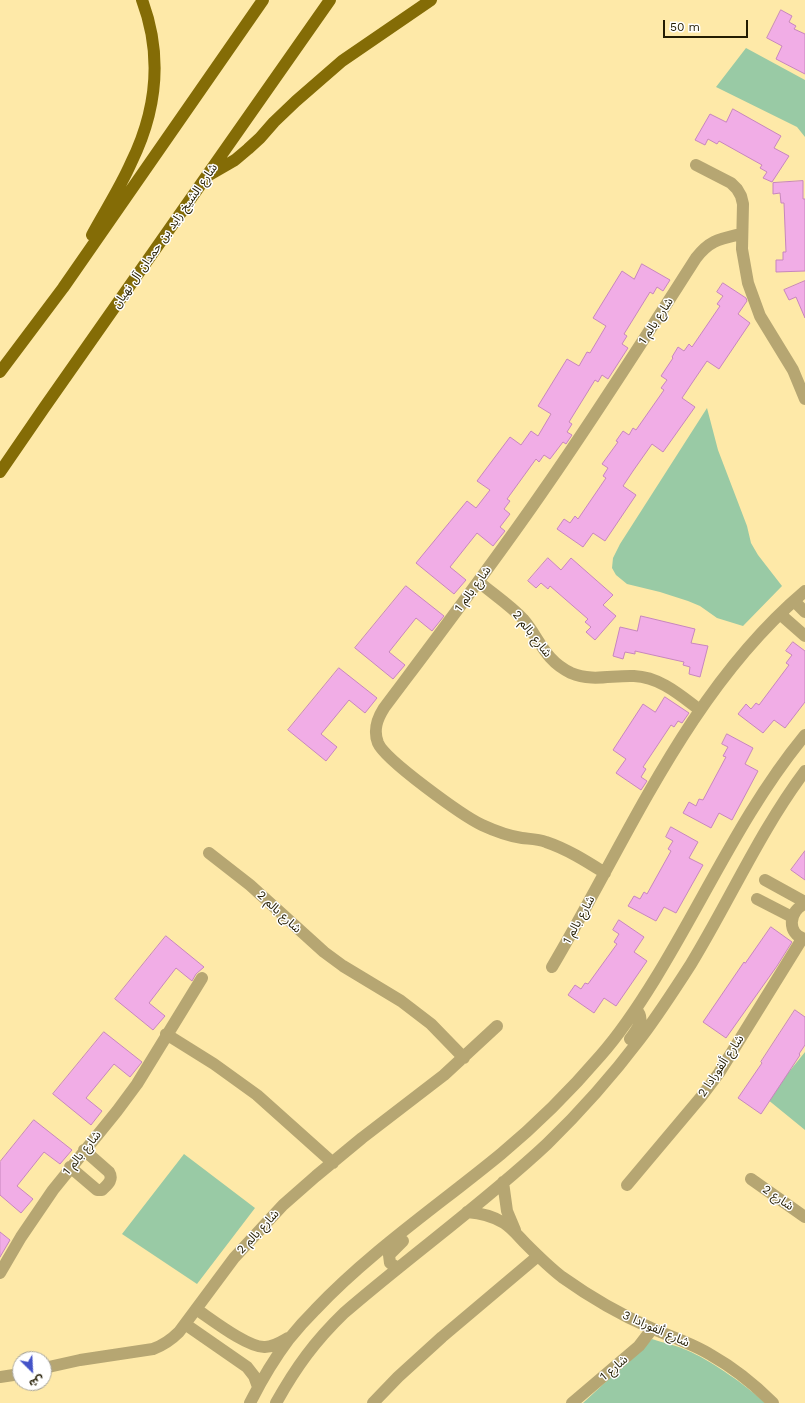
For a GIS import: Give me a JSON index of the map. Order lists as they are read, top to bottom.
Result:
{
  "streets": {
    "main road": ["شارع الشيخ زايد بن حمدان آل نهيان"],
    "street": [
      "شارع بالم 1",
      "شارع بالم 2",
      "شارع ألفورادا 2",
      "شارع 2",
      "شارع ألفورادا 3",
      "شارع 1"
    ]
  },
  "crossings": [
    ["شارع بالم 1", "شارع بالم 2"],
    ["شارع ألفورادا 3", "شارع 1"]
  ],
  "scale_bar": "50 m",
  "north": "bottom right"
}
